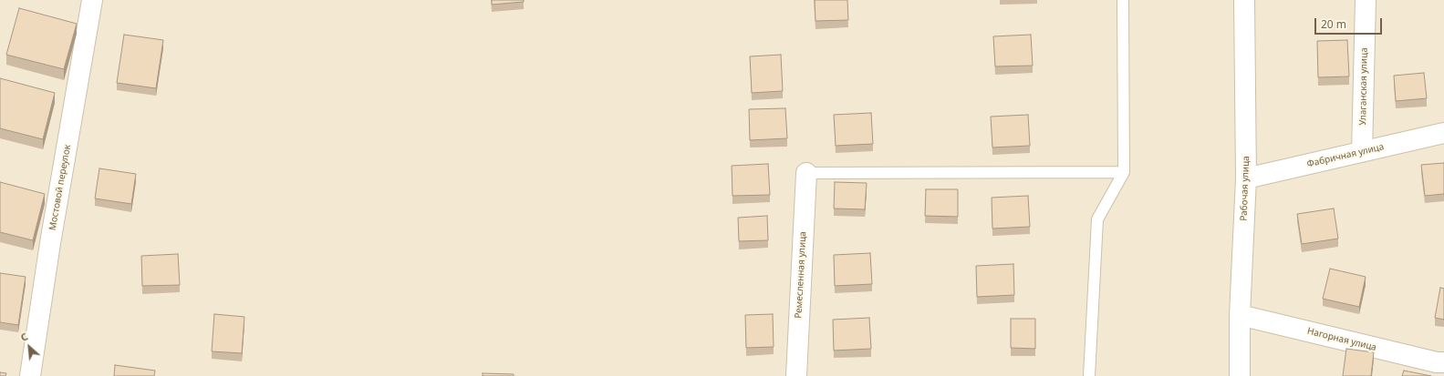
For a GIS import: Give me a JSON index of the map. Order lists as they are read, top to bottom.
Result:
{
  "streets": {
    "street": [
      "Улаганская улица",
      "Фабричная улица",
      "Мостовой переулок",
      "Рабочая улица",
      "Ремесленная улица",
      "Нагорная улица"
    ]
  },
  "crossings": [
    ["Улаганская улица", "Фабричная улица"],
    ["Фабричная улица", "Рабочая улица"],
    ["Рабочая улица", "Нагорная улица"]
  ],
  "scale_bar": "20 m",
  "north": "top left"
}
